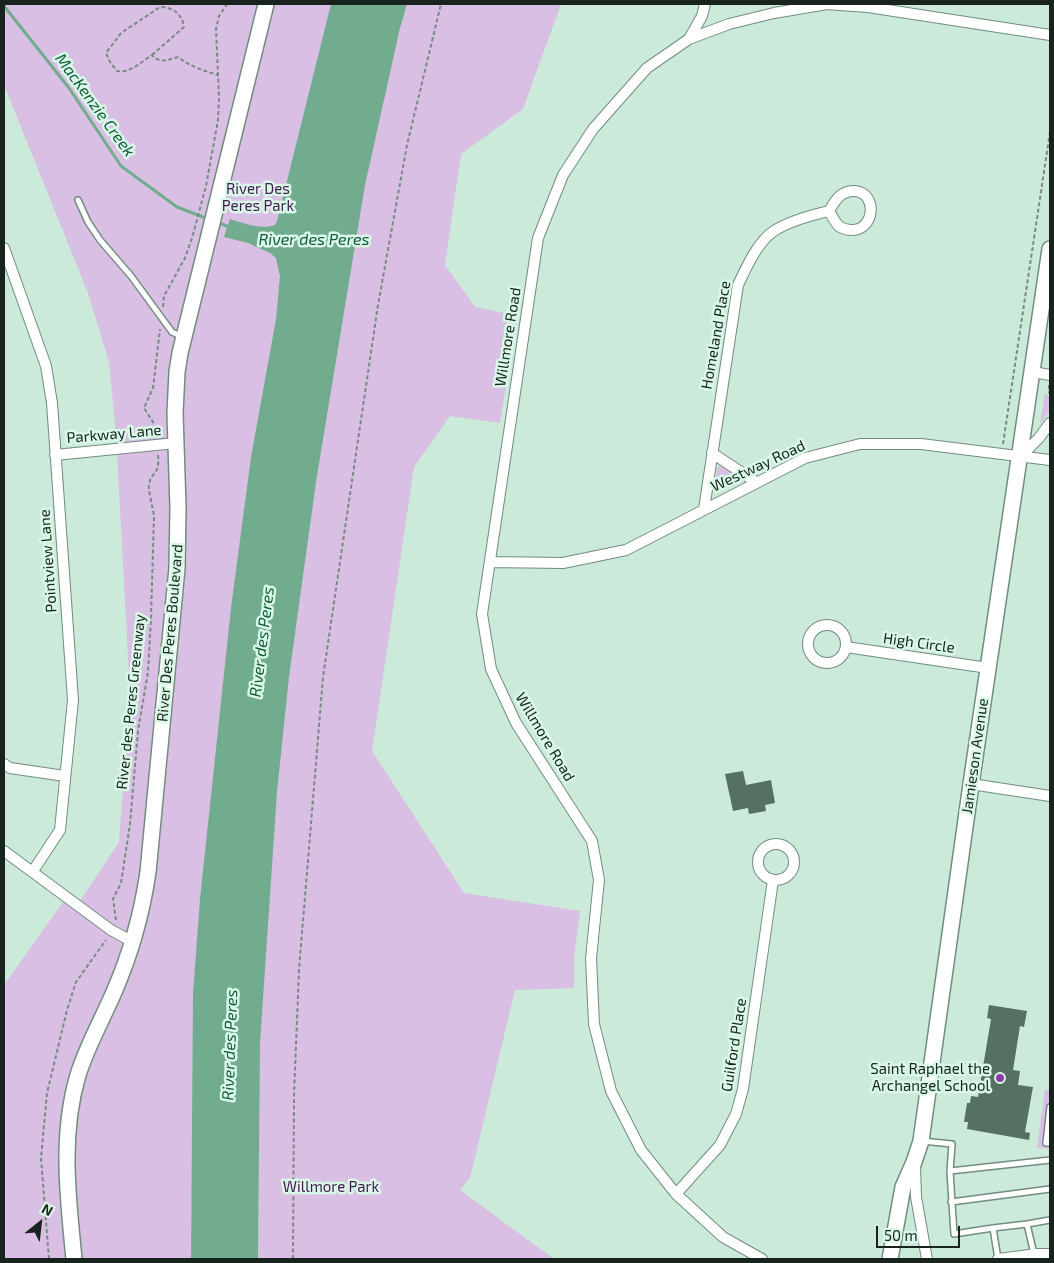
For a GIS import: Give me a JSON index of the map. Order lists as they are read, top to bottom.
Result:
{
  "streets": {
    "main road": ["River Des Peres Boulevard", "Jamieson Avenue"],
    "street": [
      "Homeland Place",
      "Willmore Road",
      "Parkway Lane",
      "Westway Road",
      "Pointview Lane",
      "High Circle",
      "Guilford Place"
    ],
    "path": ["River des Peres Greenway"]
  },
  "crossings": [
    ["Homeland Place", "Westway Road"],
    ["Willmore Road", "Westway Road"],
    ["Willmore Road", "Guilford Place"],
    ["Parkway Lane", "Pointview Lane"],
    ["Parkway Lane", "River Des Peres Boulevard"],
    ["Westway Road", "Jamieson Avenue"],
    ["High Circle", "Jamieson Avenue"]
  ],
  "water": ["MacKenzie Creek", "River des Peres"],
  "parks": ["River Des Peres Park", "Willmore Park"],
  "places": ["Saint Raphael the Archangel School"],
  "scale_bar": "50 m",
  "north": "top right"
}
